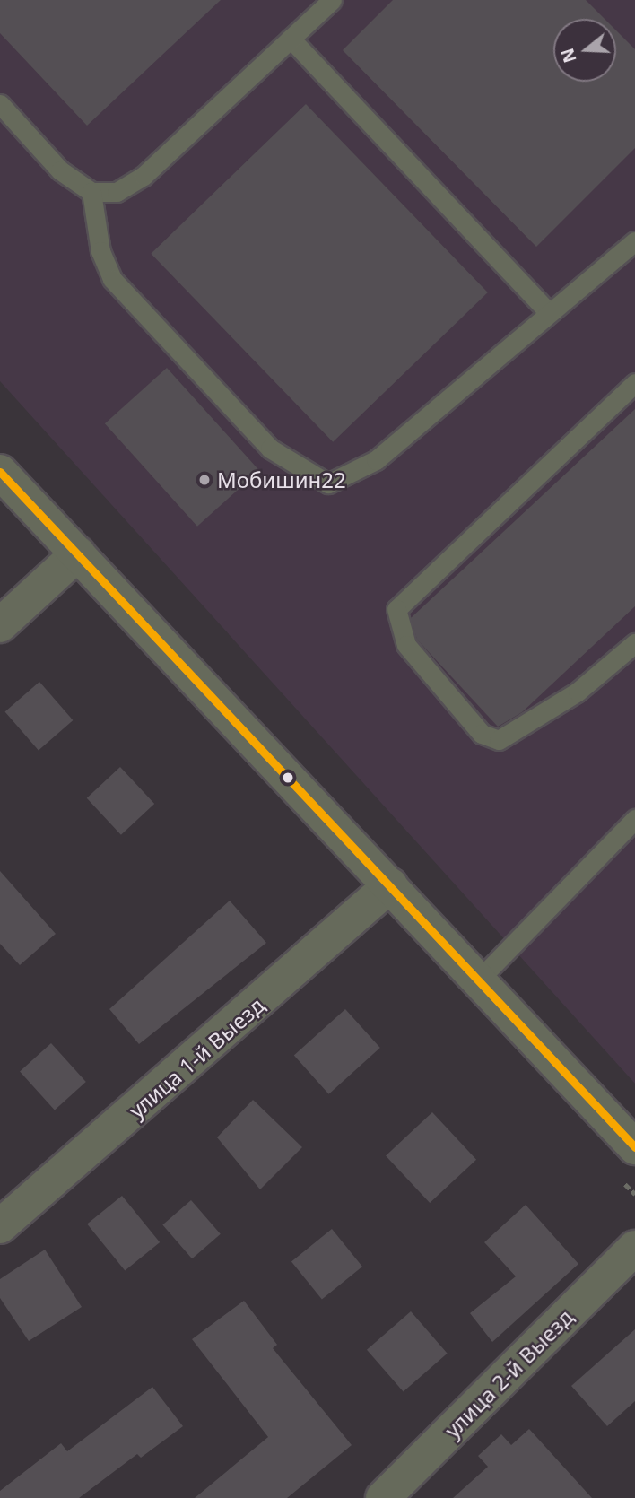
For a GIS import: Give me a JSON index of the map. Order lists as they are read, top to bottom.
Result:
{
  "streets": {
    "street": ["улица 1-й Выезд", "улица 2-й Выезд"]
  },
  "places": ["Мобишин22"],
  "north": "left"
}
